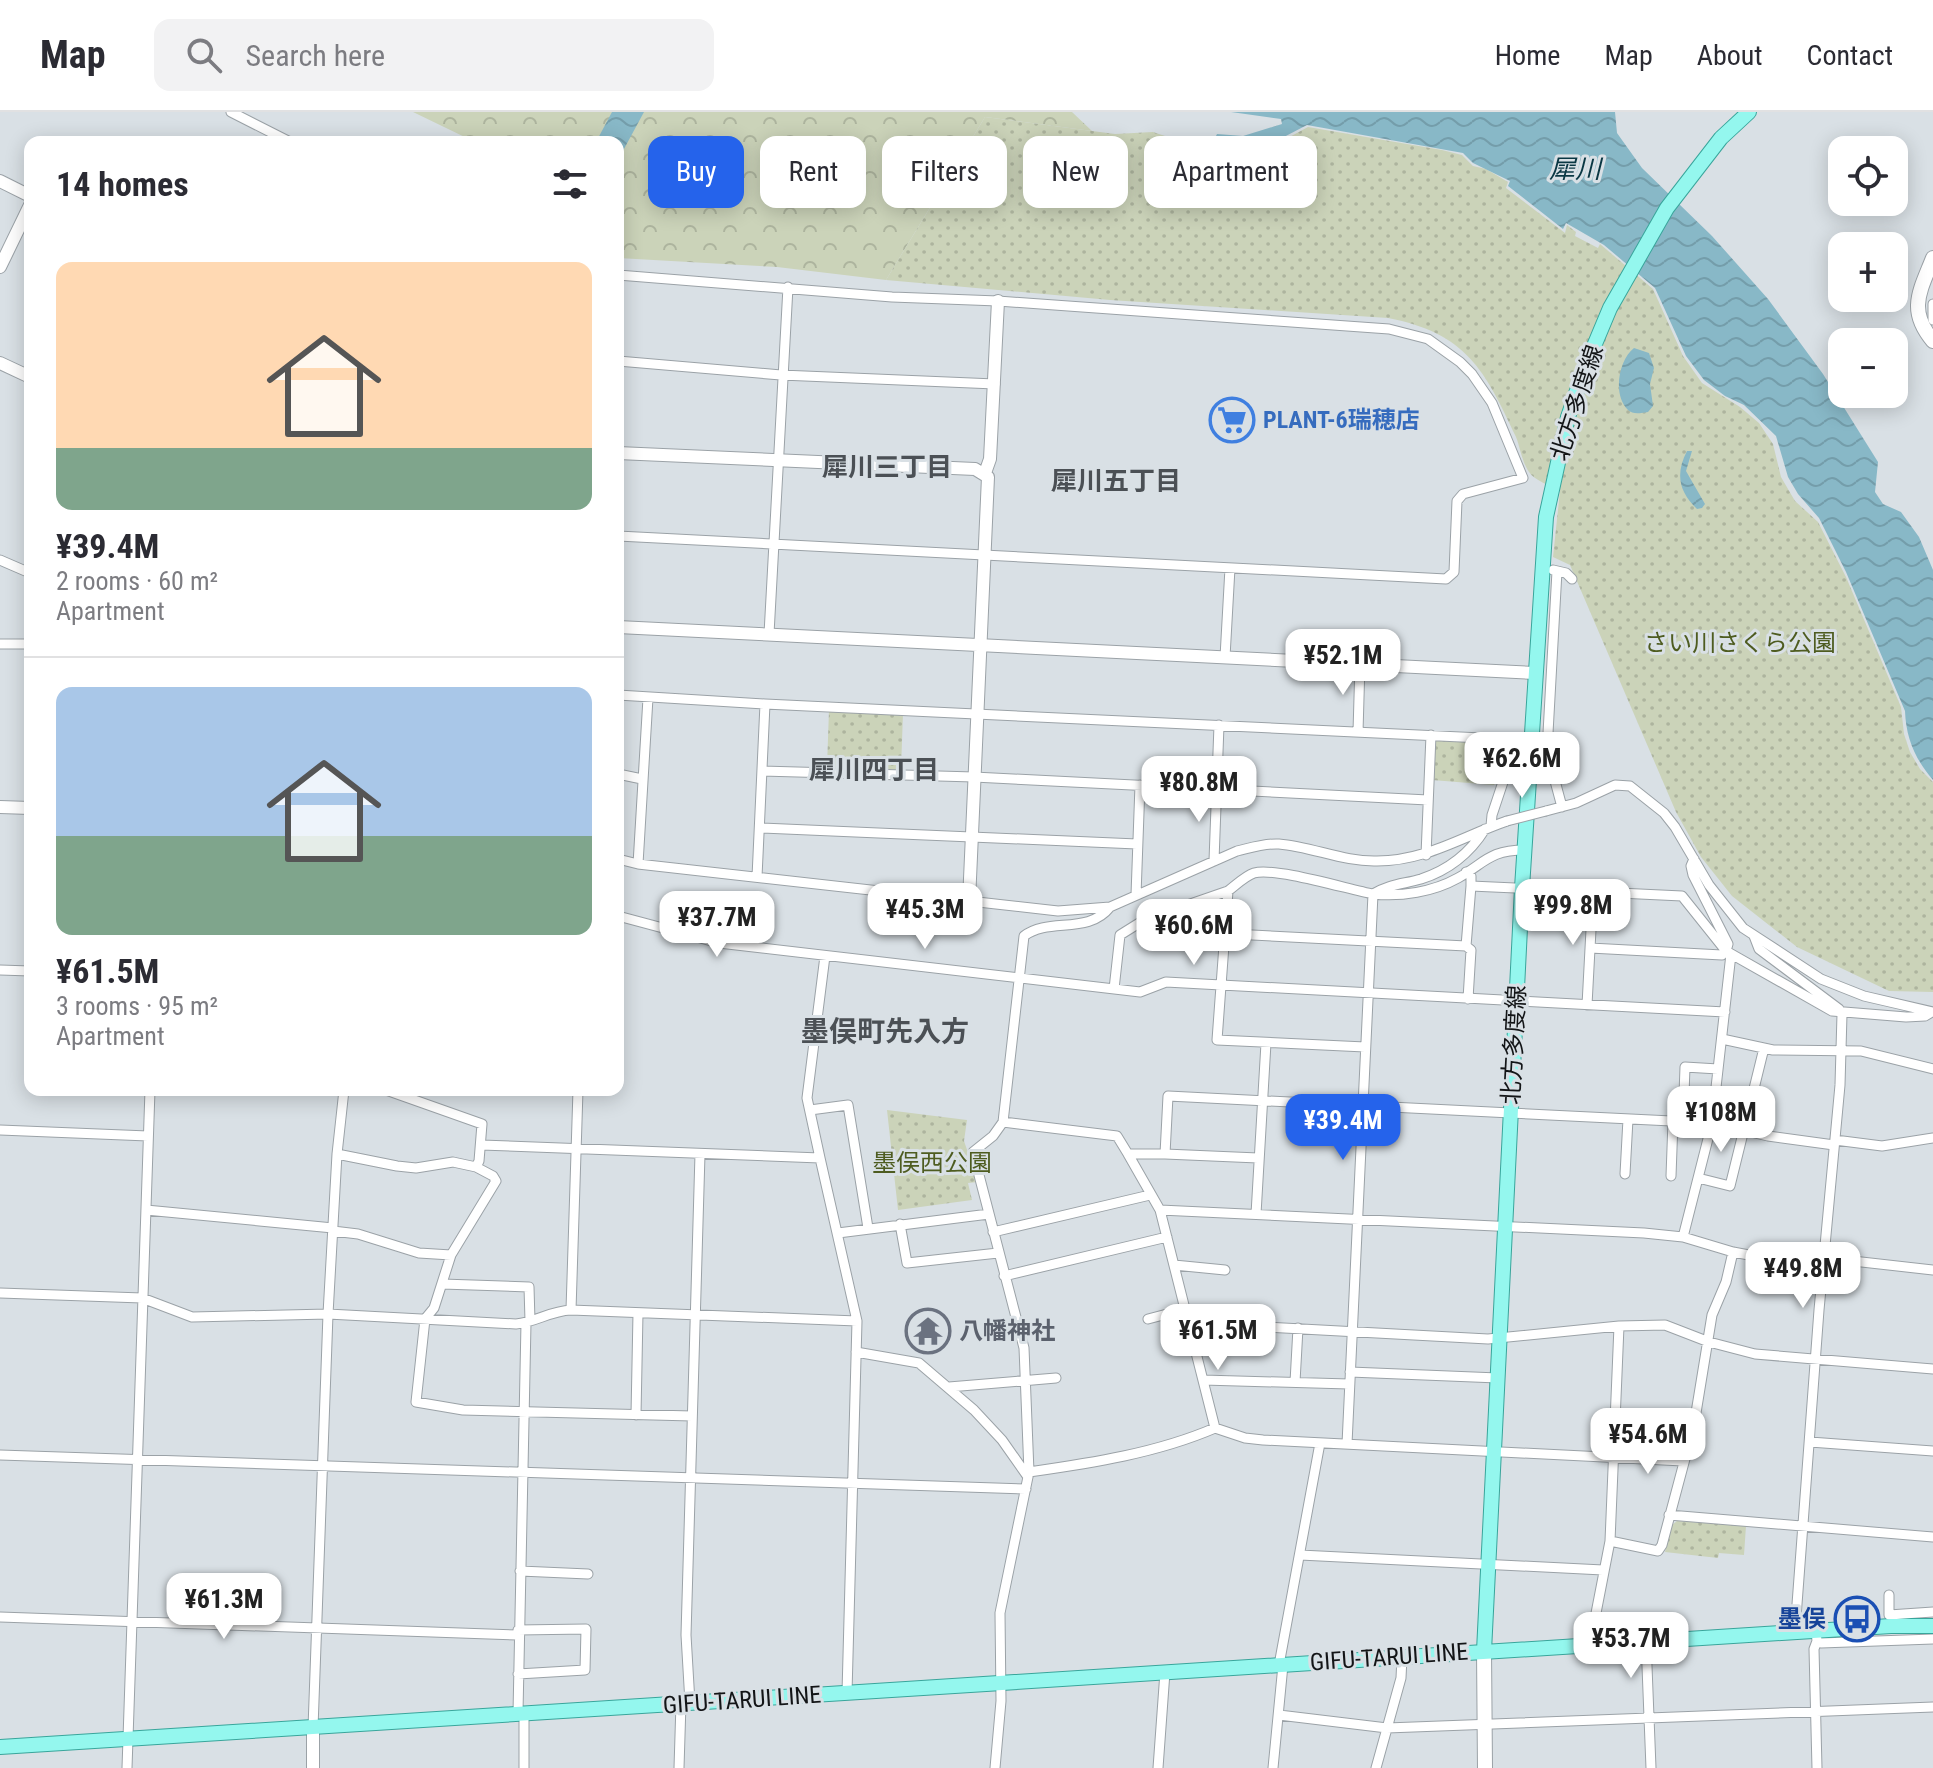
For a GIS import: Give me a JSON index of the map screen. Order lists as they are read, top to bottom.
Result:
{
  "streets": {
    "main road": ["北方多度線", "GIFU-TARUI LINE"]
  },
  "crossings": [
    ["北方多度線", "GIFU-TARUI LINE"]
  ],
  "districts": [
    "犀川三丁目",
    "犀川五丁目",
    "犀川四丁目",
    "墨俣町先入方"
  ],
  "water": ["犀川"],
  "parks": ["さい川さくら公園", "墨俣西公園"],
  "places": {
    "supermarket": ["PLANT-6瑞穂店"],
    "temple": ["八幡神社"],
    "bus stop": ["墨俣"]
  },
  "page": {
    "header": "Map",
    "search": "Search here",
    "nav": [
      "Home",
      "Map",
      "About",
      "Contact"
    ],
    "map_buttons": ["+", "−"],
    "chip": [
      "Buy",
      "Rent",
      "Filters",
      "New",
      "Apartment"
    ],
    "heading": "14 homes",
    "list": [
      {
        "name": "¥39.4M",
        "note": "2 rooms · 60 m² · Apartment"
      },
      {
        "name": "¥61.5M",
        "note": "3 rooms · 95 m² · Apartment"
      }
    ],
    "price": [
      "¥52.1M",
      "¥62.6M",
      "¥80.8M",
      "¥99.8M",
      "¥45.3M",
      "¥37.7M",
      "¥60.6M",
      "¥108M",
      "¥39.4M",
      "¥49.8M",
      "¥61.5M",
      "¥54.6M",
      "¥61.3M",
      "¥53.7M"
    ]
  }
}
